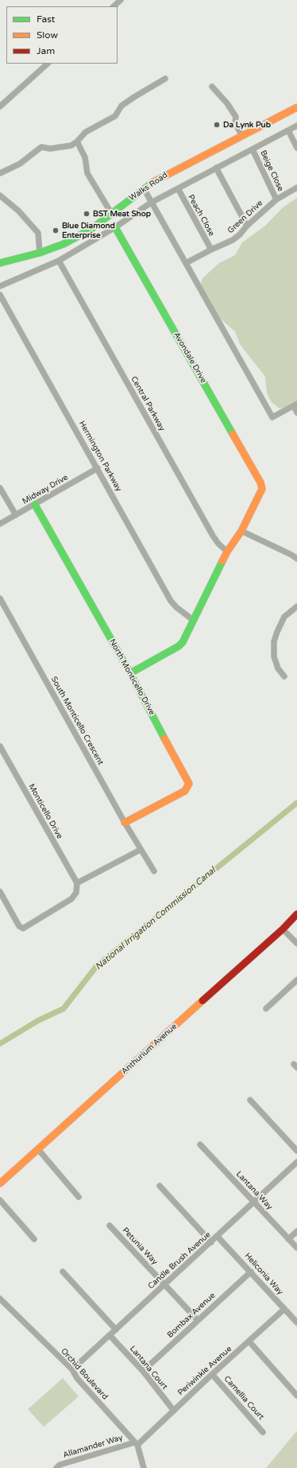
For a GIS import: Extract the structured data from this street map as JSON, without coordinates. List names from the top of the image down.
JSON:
{
  "streets": {
    "street": [
      "Beige Close",
      "Walks Road",
      "Peach Close",
      "Green Drive",
      "Avondale Drive",
      "Central Parkway",
      "Hermington Parkway",
      "Midway Drive",
      "North Monticello Drive",
      "South Monticello Crescent",
      "Monticello Drive",
      "Anthurium Avenue",
      "Lantana Way",
      "Petunia Way",
      "Candle Brush Avenue",
      "Heliconia Way",
      "Bombax Avenue",
      "Lantana Court",
      "Periwinkle Avenue",
      "Orchid Boulevard",
      "Camellia Court",
      "Allamander Way"
    ]
  },
  "crossings": [
    ["Beige Close", "Green Drive"],
    ["Peach Close", "Green Drive"],
    ["Hermington Parkway", "Midway Drive"],
    ["Midway Drive", "North Monticello Drive"],
    ["North Monticello Drive", "South Monticello Crescent"],
    ["Lantana Way", "Candle Brush Avenue"],
    ["Petunia Way", "Candle Brush Avenue"],
    ["Petunia Way", "Bombax Avenue"],
    ["Candle Brush Avenue", "Heliconia Way"],
    ["Candle Brush Avenue", "Lantana Court"],
    ["Candle Brush Avenue", "Orchid Boulevard"],
    ["Heliconia Way", "Bombax Avenue"],
    ["Heliconia Way", "Periwinkle Avenue"],
    ["Bombax Avenue", "Lantana Court"],
    ["Lantana Court", "Periwinkle Avenue"],
    ["Periwinkle Avenue", "Orchid Boulevard"],
    ["Periwinkle Avenue", "Camellia Court"],
    ["Periwinkle Avenue", "Allamander Way"],
    ["Orchid Boulevard", "Allamander Way"]
  ],
  "water": ["National Irrigation Commission Canal"],
  "places": ["Da Lynk Pub", "BST Meat Shop", "Blue Diamond Enterprise"],
  "legend": ["Fast", "Slow", "Jam"]
}
